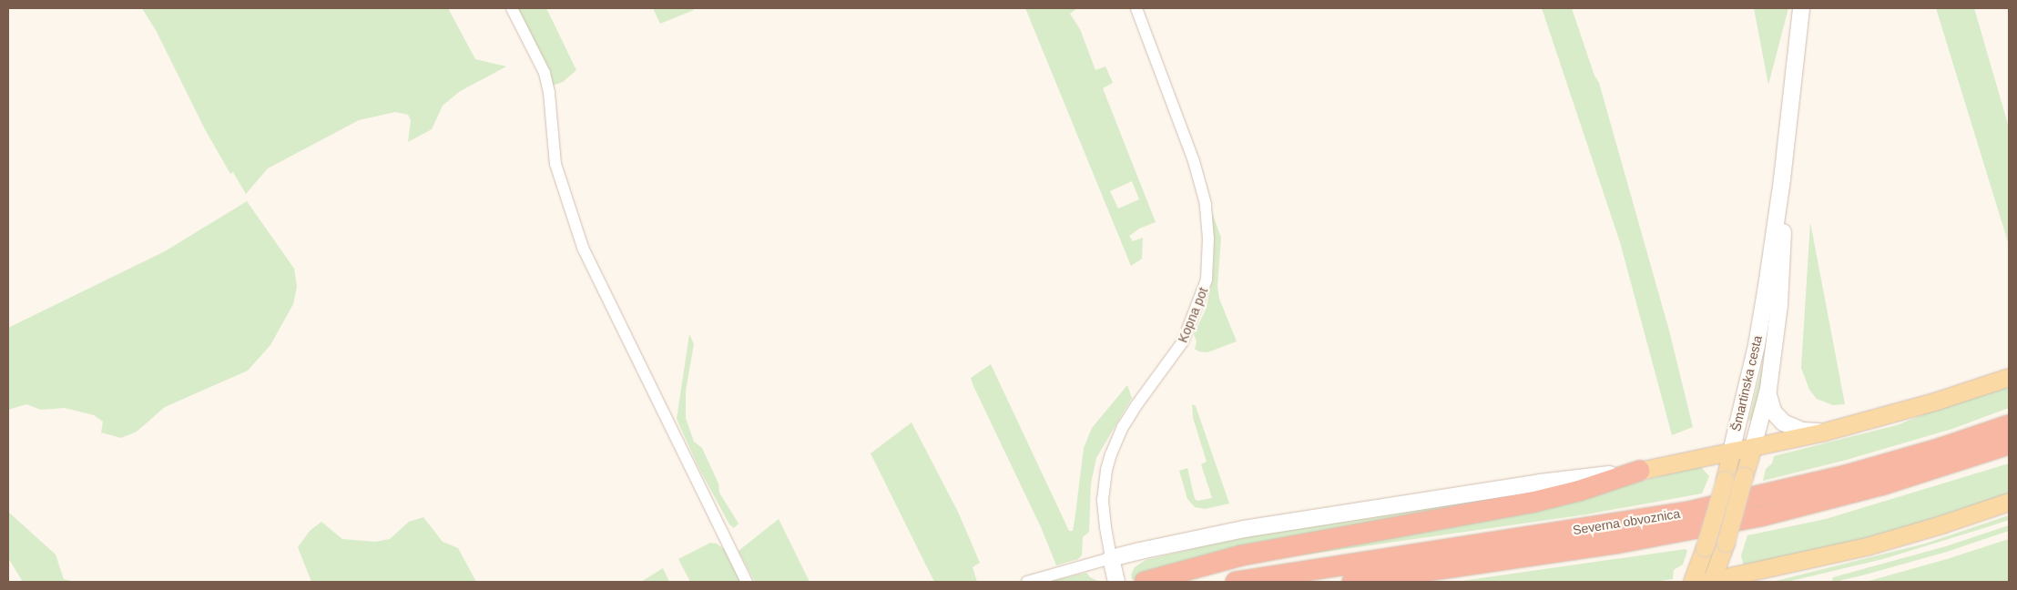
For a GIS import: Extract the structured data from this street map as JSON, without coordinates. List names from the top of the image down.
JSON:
{
  "streets": {
    "highway": ["Severna obvoznica"],
    "main road": ["Šmartinska cesta"],
    "street": ["Kopna pot"]
  }
}
